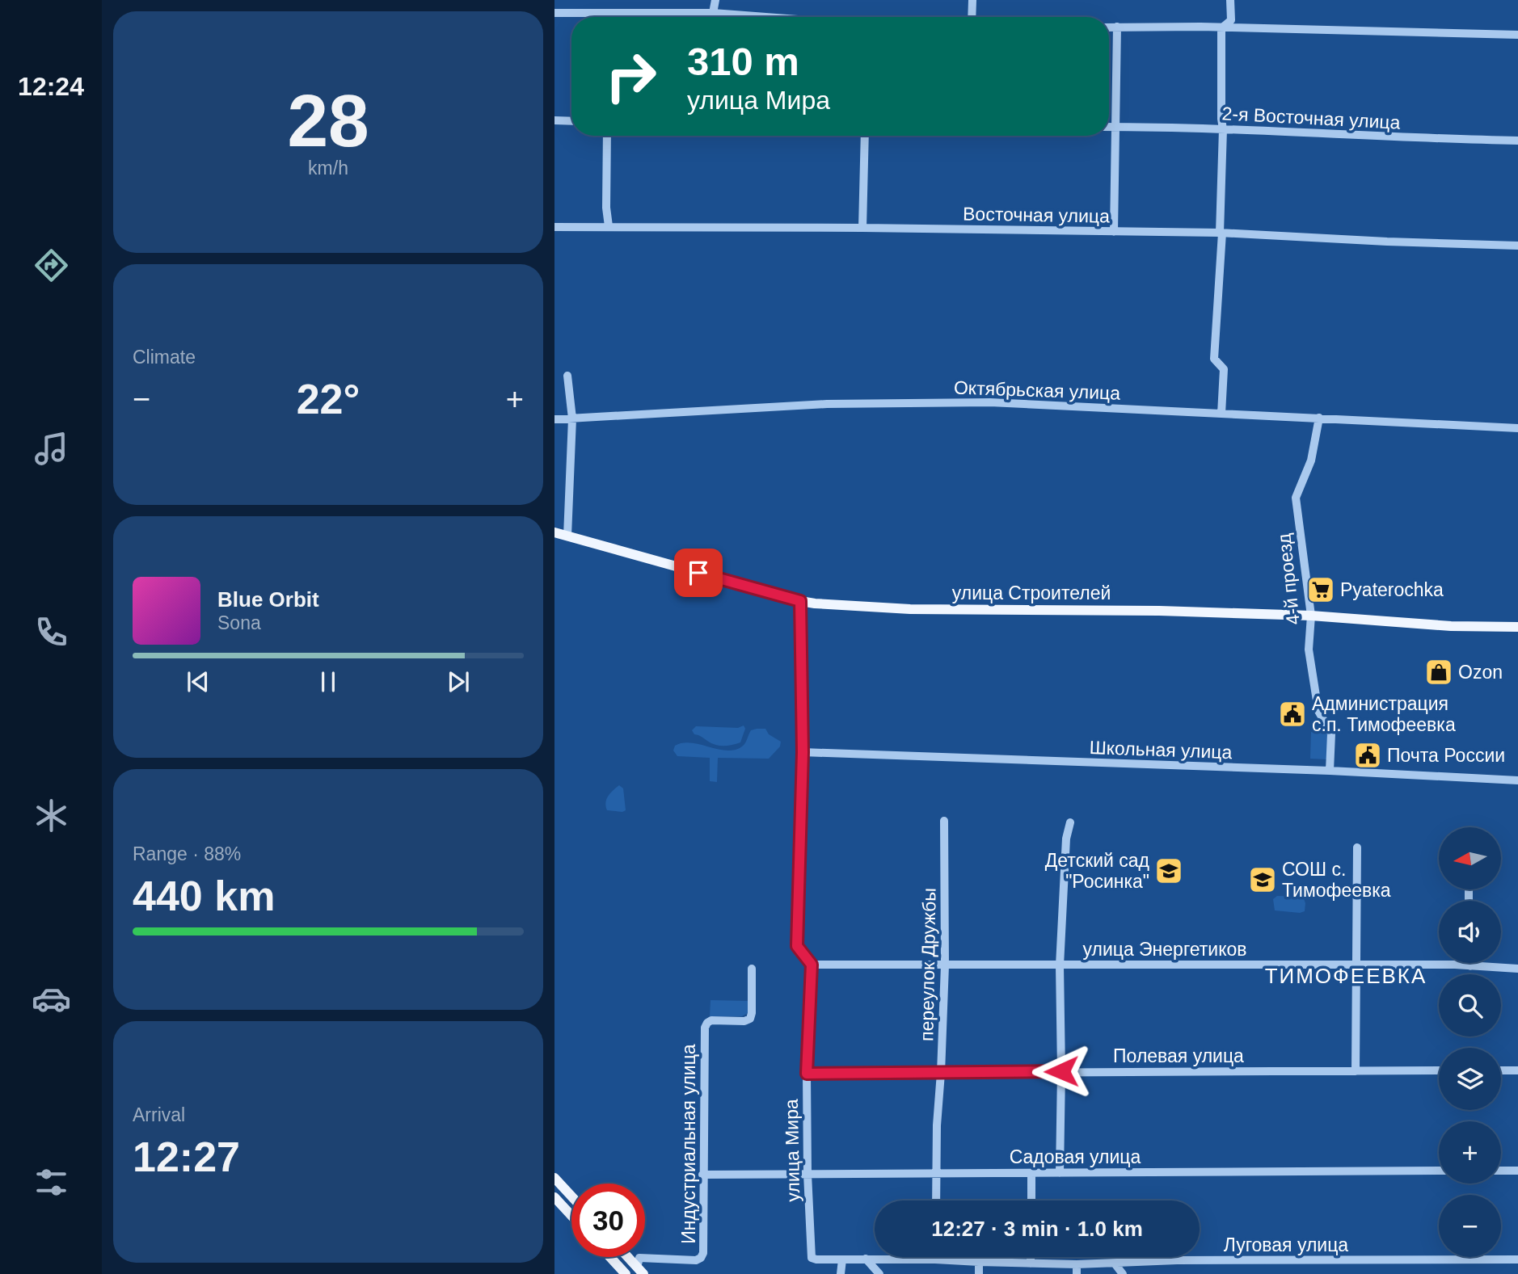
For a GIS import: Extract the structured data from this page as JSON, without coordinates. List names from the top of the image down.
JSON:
{
  "streets": {
    "main road": ["улица Строителей"],
    "street": [
      "2-я Восточная улица",
      "Восточная улица",
      "Октябрьская улица",
      "4-й проезд",
      "Школьная улица",
      "улица Энергетиков",
      "переулок Дружбы",
      "Полевая улица",
      "Индустриальная улица",
      "улица Мира",
      "Садовая улица",
      "Луговая улица"
    ]
  },
  "crossings": [
    ["Октябрьская улица", "4-й проезд"],
    ["4-й проезд", "улица Строителей"],
    ["4-й проезд", "Школьная улица"],
    ["улица Энергетиков", "переулок Дружбы"],
    ["улица Энергетиков", "улица Мира"],
    ["переулок Дружбы", "Полевая улица"],
    ["переулок Дружбы", "Садовая улица"],
    ["Полевая улица", "улица Мира"],
    ["Индустриальная улица", "Садовая улица"],
    ["улица Мира", "Садовая улица"],
    ["улица Мира", "Луговая улица"]
  ],
  "districts": ["ТИМОФЕЕВКА"],
  "places": {
    "supermarket": ["Pyaterochka"],
    "shop": ["Ozon"],
    "public building": ["Администрация с.п. Тимофеевка", "Почта России"],
    "school or university": ["Детский сад \"Росинка\"", "СОШ с. Тимофеевка"]
  },
  "north": "left",
  "page": {
    "tabs": "12:24",
    "tile": [
      ["28", "km/h"],
      "Climate",
      ["Range · 88%", "440 km"],
      ["Arrival", "12:27"]
    ],
    "turn": ["310 m", "улица Мира"],
    "heat": ["−", "22°", "+"],
    "song": ["Blue Orbit", "Sona"],
    "map_buttons": ["+", "−"],
    "limit": "30",
    "trip": "12:27 · 3 min · 1.0 km"
  }
}
